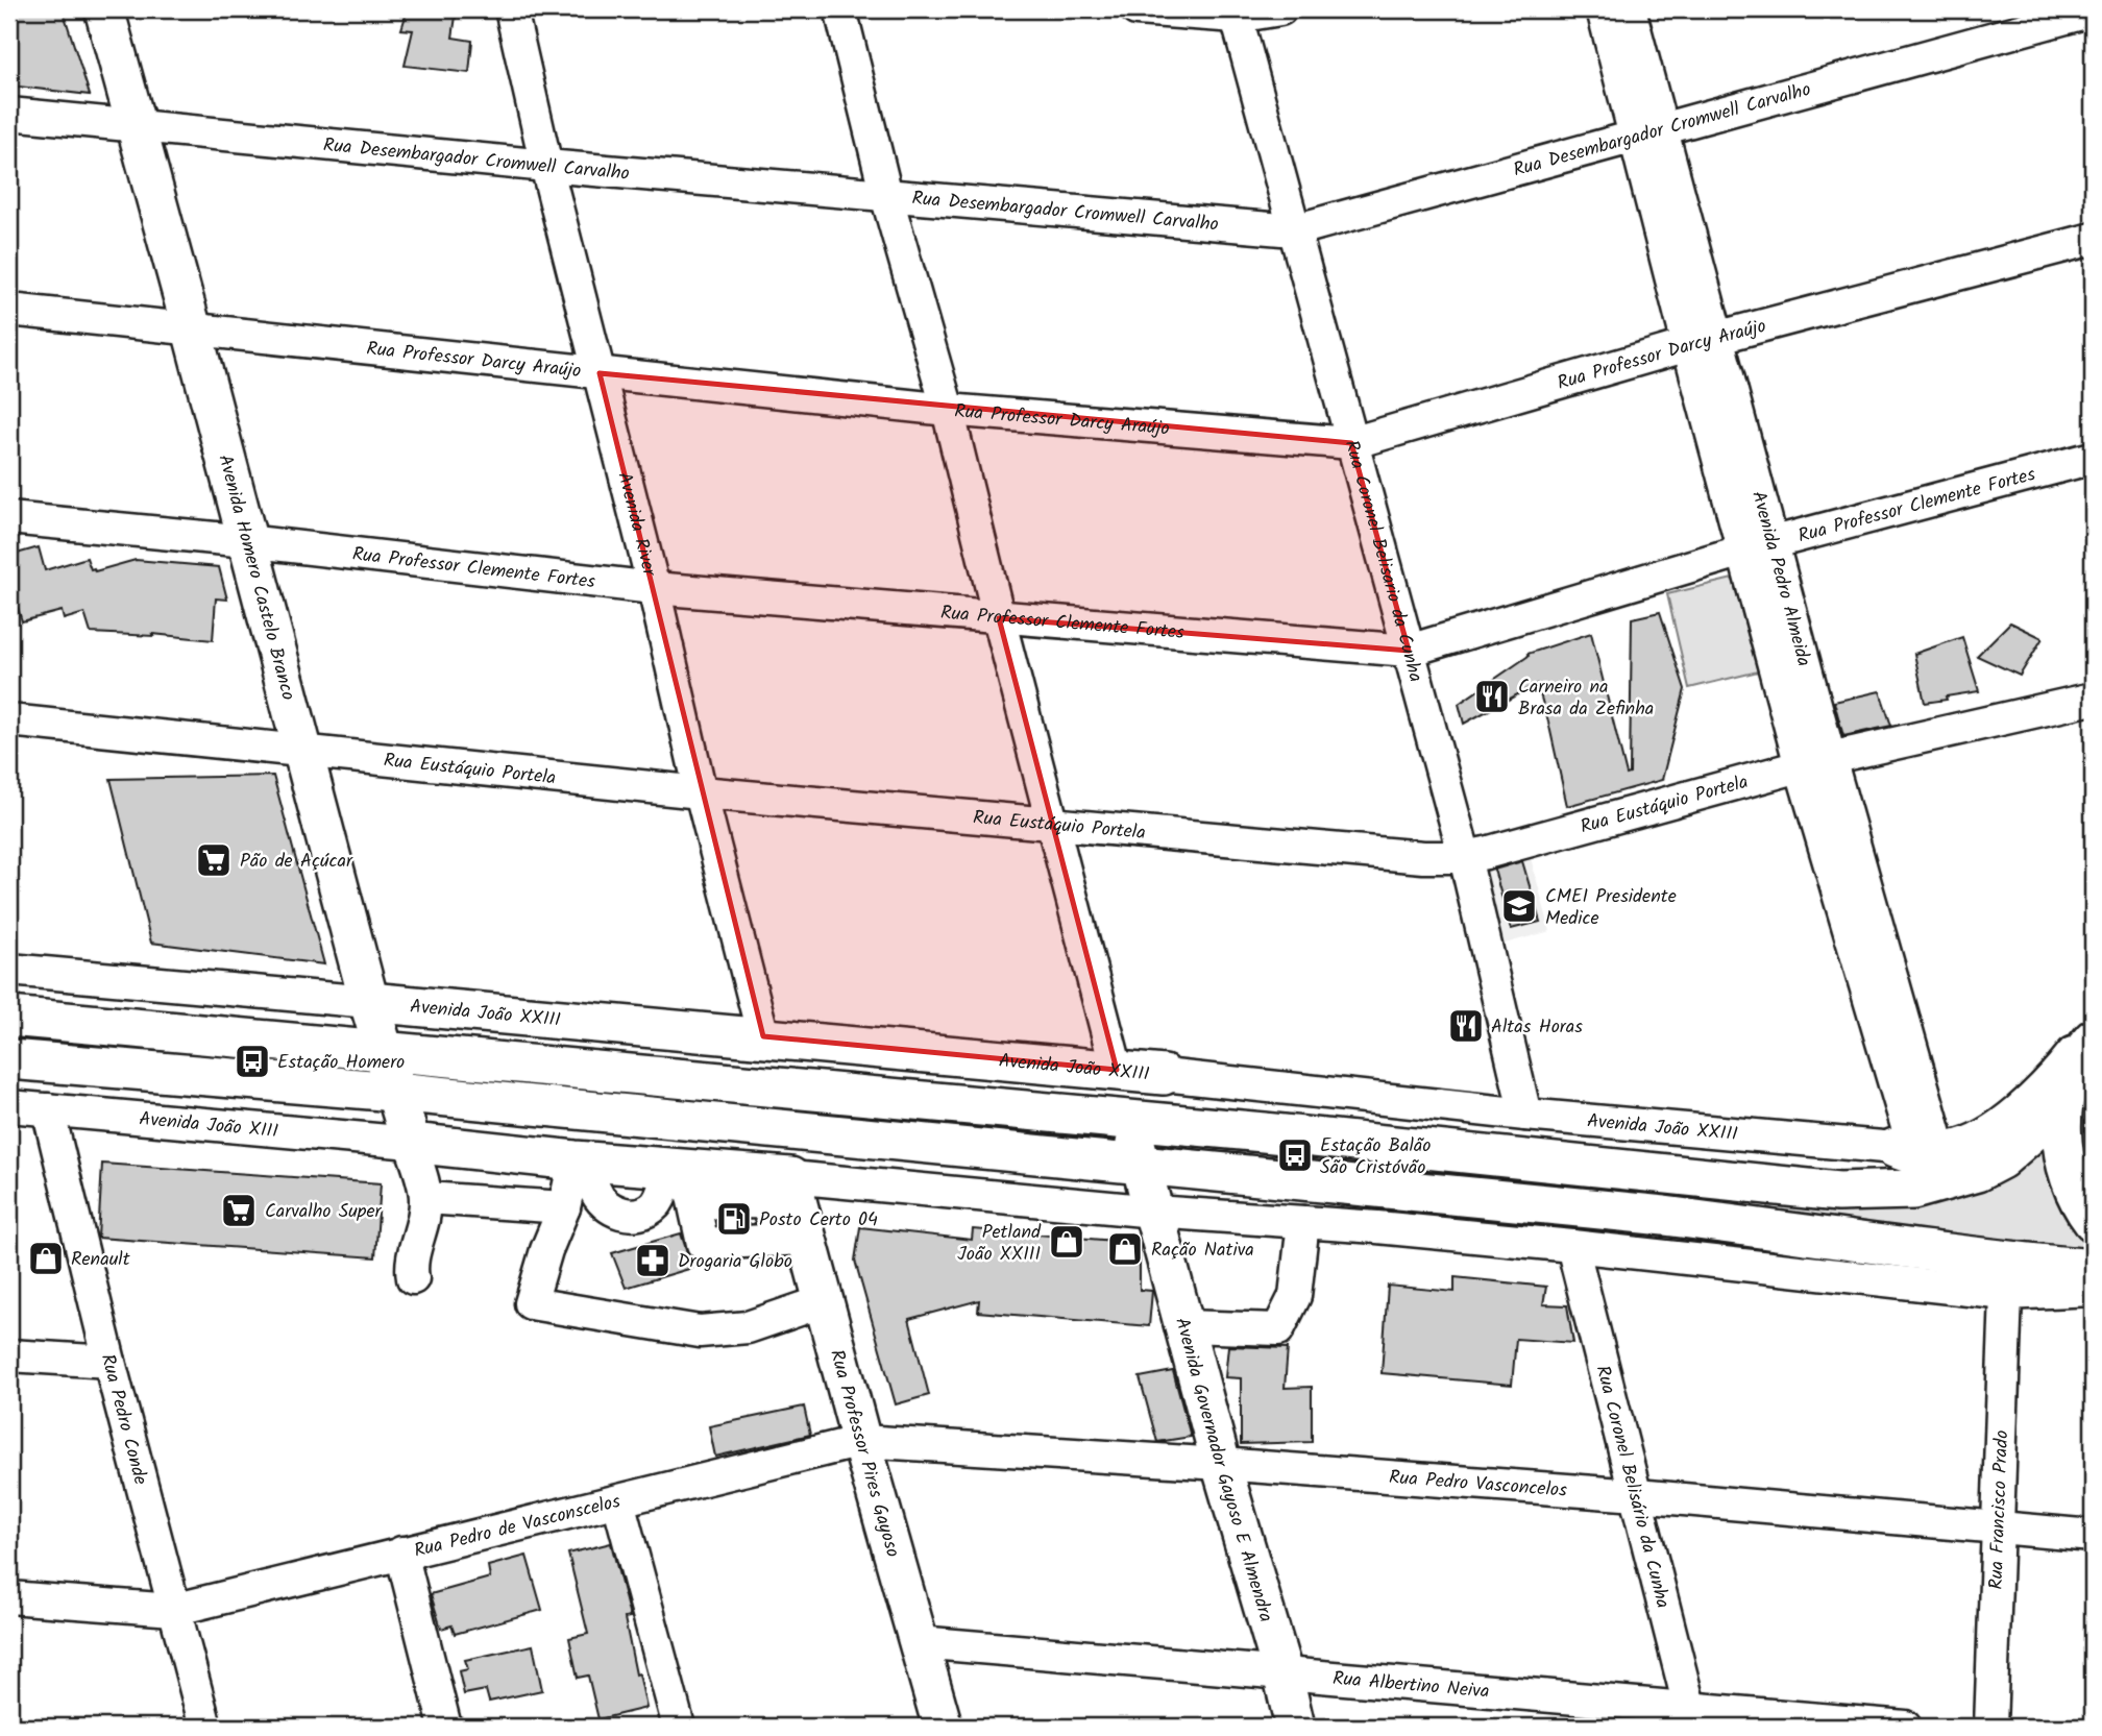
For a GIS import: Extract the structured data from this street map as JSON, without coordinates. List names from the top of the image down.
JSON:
{
  "streets": {
    "main road": [
      "Avenida Homero Castelo Branco",
      "Avenida João XXIII",
      "Rua Professor Pires Gayoso",
      "Avenida Governador Gayoso E Almendra"
    ],
    "street": [
      "Rua Desembargador Cromwell Carvalho",
      "Rua Professor Darcy Araújo",
      "Rua Professor Clemente Fortes",
      "Avenida River",
      "Rua Coronel Belisario da Cunha",
      "Avenida Pedro Almeida",
      "Rua Eustáquio Portela",
      "Avenida João XIII",
      "Rua Pedro Conde",
      "Rua Pedro Vasconcelos",
      "Rua Coronel Belisário da Cunha",
      "Rua Francisco Prado",
      "Rua Pedro de Vasconscelos",
      "Rua Albertino Neiva"
    ]
  },
  "crossings": [
    ["Rua Desembargador Cromwell Carvalho", "Avenida River"],
    ["Rua Desembargador Cromwell Carvalho", "Rua Coronel Belisario da Cunha"],
    ["Rua Desembargador Cromwell Carvalho", "Avenida Homero Castelo Branco"],
    ["Rua Desembargador Cromwell Carvalho", "Avenida Pedro Almeida"],
    ["Rua Professor Darcy Araújo", "Avenida River"],
    ["Rua Professor Darcy Araújo", "Rua Coronel Belisario da Cunha"],
    ["Rua Professor Darcy Araújo", "Avenida Homero Castelo Branco"],
    ["Rua Professor Darcy Araújo", "Avenida Pedro Almeida"],
    ["Rua Professor Clemente Fortes", "Avenida River"],
    ["Rua Professor Clemente Fortes", "Rua Coronel Belisario da Cunha"],
    ["Rua Professor Clemente Fortes", "Avenida Homero Castelo Branco"],
    ["Rua Professor Clemente Fortes", "Avenida Pedro Almeida"],
    ["Avenida River", "Rua Eustáquio Portela"],
    ["Avenida River", "Avenida João XXIII"],
    ["Rua Coronel Belisario da Cunha", "Rua Eustáquio Portela"],
    ["Rua Coronel Belisario da Cunha", "Avenida João XXIII"],
    ["Avenida Homero Castelo Branco", "Rua Eustáquio Portela"],
    ["Avenida Homero Castelo Branco", "Avenida João XXIII"],
    ["Avenida Homero Castelo Branco", "Avenida João XIII"],
    ["Avenida Pedro Almeida", "Rua Eustáquio Portela"],
    ["Avenida Pedro Almeida", "Avenida João XXIII"],
    ["Avenida João XXIII", "Avenida Governador Gayoso E Almendra"],
    ["Avenida João XIII", "Rua Pedro Conde"],
    ["Rua Pedro Conde", "Rua Pedro de Vasconscelos"],
    ["Rua Professor Pires Gayoso", "Rua Pedro Vasconcelos"],
    ["Rua Professor Pires Gayoso", "Rua Pedro de Vasconscelos"],
    ["Rua Professor Pires Gayoso", "Rua Albertino Neiva"],
    ["Avenida Governador Gayoso E Almendra", "Rua Pedro Vasconcelos"],
    ["Avenida Governador Gayoso E Almendra", "Rua Albertino Neiva"],
    ["Rua Pedro Vasconcelos", "Rua Coronel Belisário da Cunha"],
    ["Rua Pedro Vasconcelos", "Rua Francisco Prado"],
    ["Rua Pedro Vasconcelos", "Rua Pedro de Vasconscelos"],
    ["Rua Coronel Belisário da Cunha", "Rua Albertino Neiva"]
  ],
  "places": {
    "restaurant": ["Carneiro na Brasa da Zefinha", "Altas Horas"],
    "supermarket": ["Pão de Açúcar", "Carvalho Super"],
    "school or university": ["CMEI Presidente Medice"],
    "bus stop": ["Estação Homero", "Estação Balão São Cristóvão"],
    "fuel station": ["Posto Certo 04"],
    "shop": ["Petland João XXIII", "Ração Nativa", "Renault"],
    "pharmacy": ["Drogaria Globo"]
  }
}
